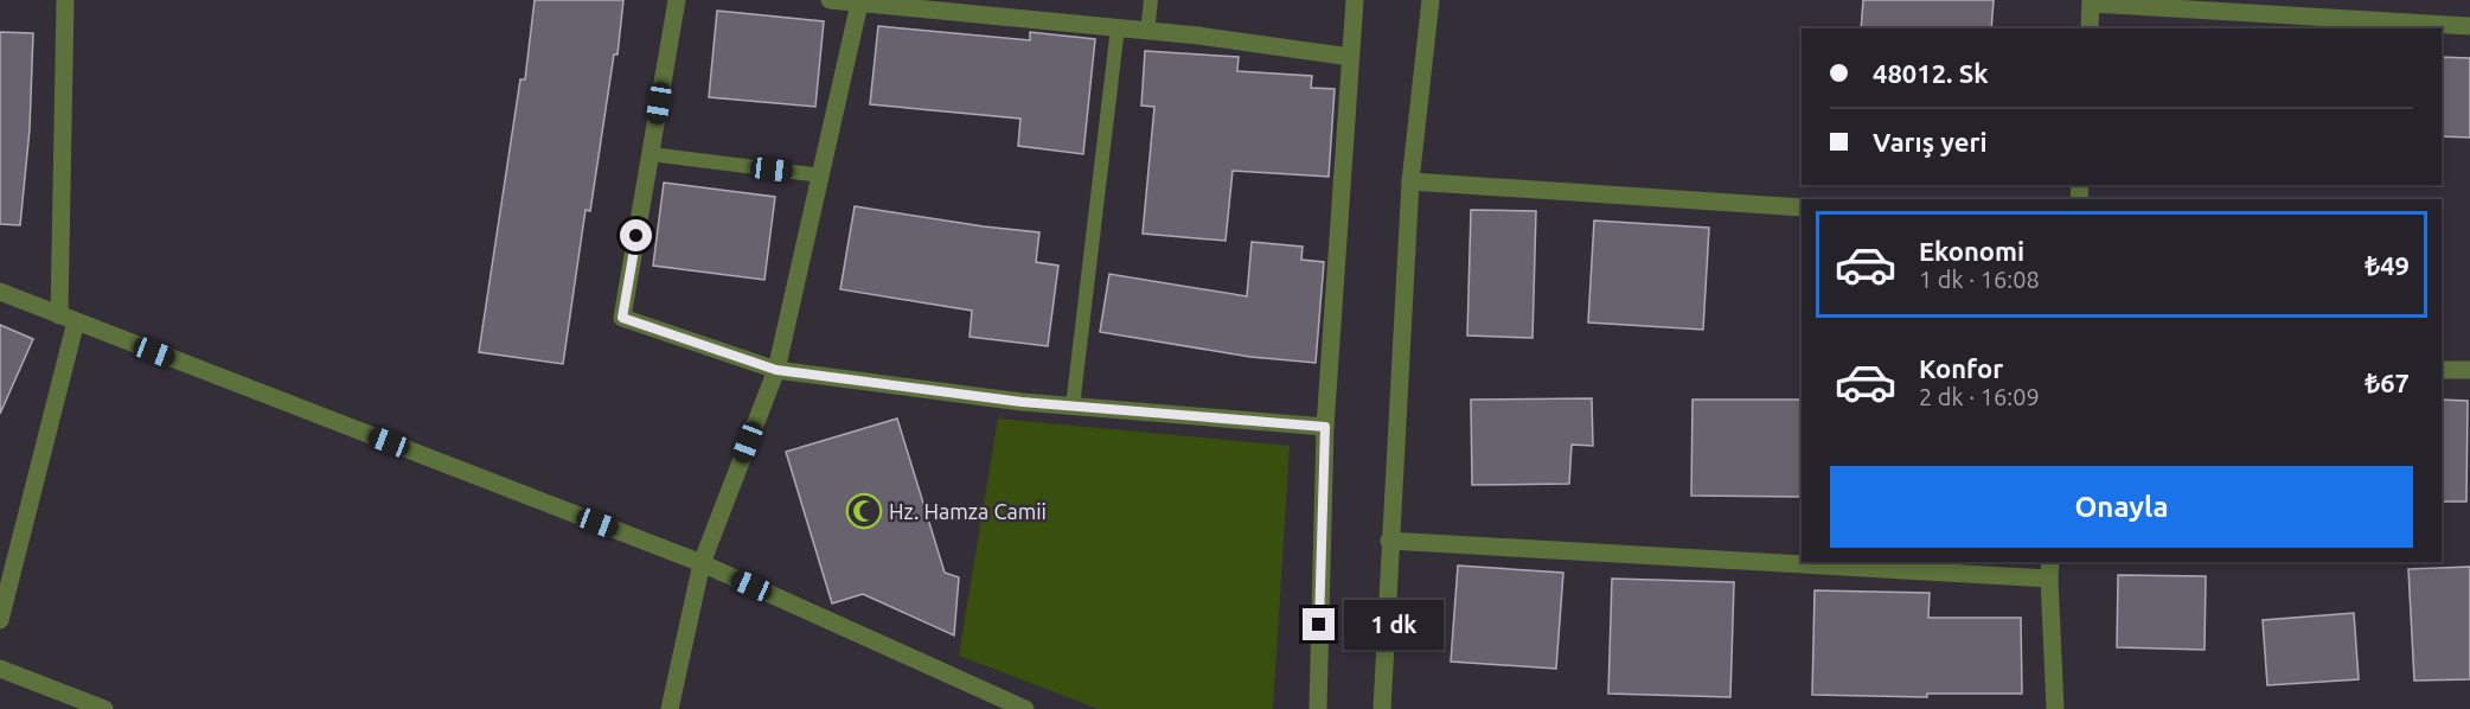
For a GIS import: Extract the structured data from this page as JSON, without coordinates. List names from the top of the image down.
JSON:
{
  "places": {
    "mosque": ["Hz. Hamza Camii"]
  },
  "page": {
    "banner": ["48012. Sk", "Varış yeri"],
    "list": [
      {
        "name": "Ekonomi",
        "note": "1 dk · 16:08",
        "value": "₺49"
      },
      {
        "name": "Konfor",
        "note": "2 dk · 16:09",
        "value": "₺67"
      }
    ],
    "buttons": "Onayla",
    "bubble": "1 dk"
  }
}
